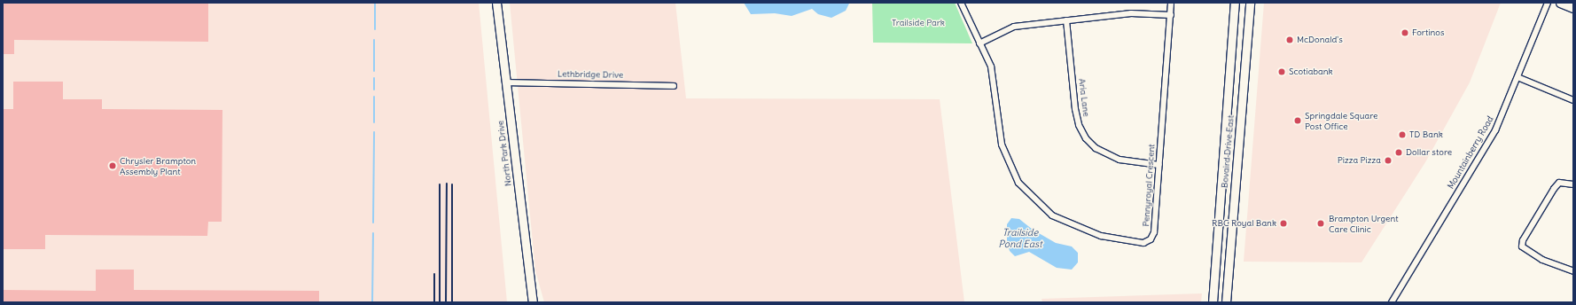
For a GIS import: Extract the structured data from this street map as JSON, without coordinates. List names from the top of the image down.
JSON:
{
  "streets": {
    "main road": ["Bovaird Drive East", "North Park Drive"],
    "street": [
      "Lethbridge Drive",
      "Aria Lane",
      "Mountainberry Road",
      "Pennyroyal Crescent"
    ]
  },
  "crossings": [
    ["Lethbridge Drive", "North Park Drive"],
    ["Aria Lane", "Pennyroyal Crescent"]
  ],
  "water": ["Trailside Pond East"],
  "parks": ["Trailside Park"],
  "places": [
    "Fortinos",
    "McDonald's",
    "Scotiabank",
    "Springdale Square Post Office",
    "TD Bank",
    "Dollar store",
    "Pizza Pizza",
    "Chrysler Brampton Assembly Plant",
    "RBC Royal Bank",
    "Brampton Urgent Care Clinic"
  ]
}
